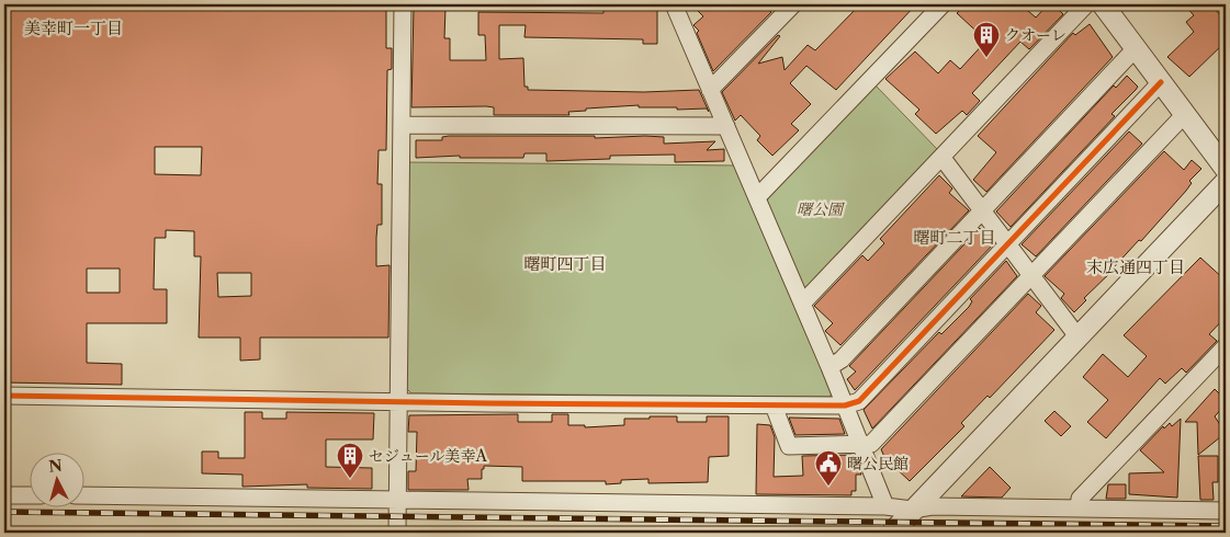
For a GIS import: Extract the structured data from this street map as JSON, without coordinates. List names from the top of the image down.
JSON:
{
  "districts": [
    "美幸町一丁目",
    "曙町二丁目",
    "曙町四丁目",
    "末広通四丁目"
  ],
  "parks": ["曙公園"],
  "places": {
    "building": ["クオーレ", "セジュール美幸A"],
    "public building": ["曙公民館"]
  },
  "north": "top"
}
